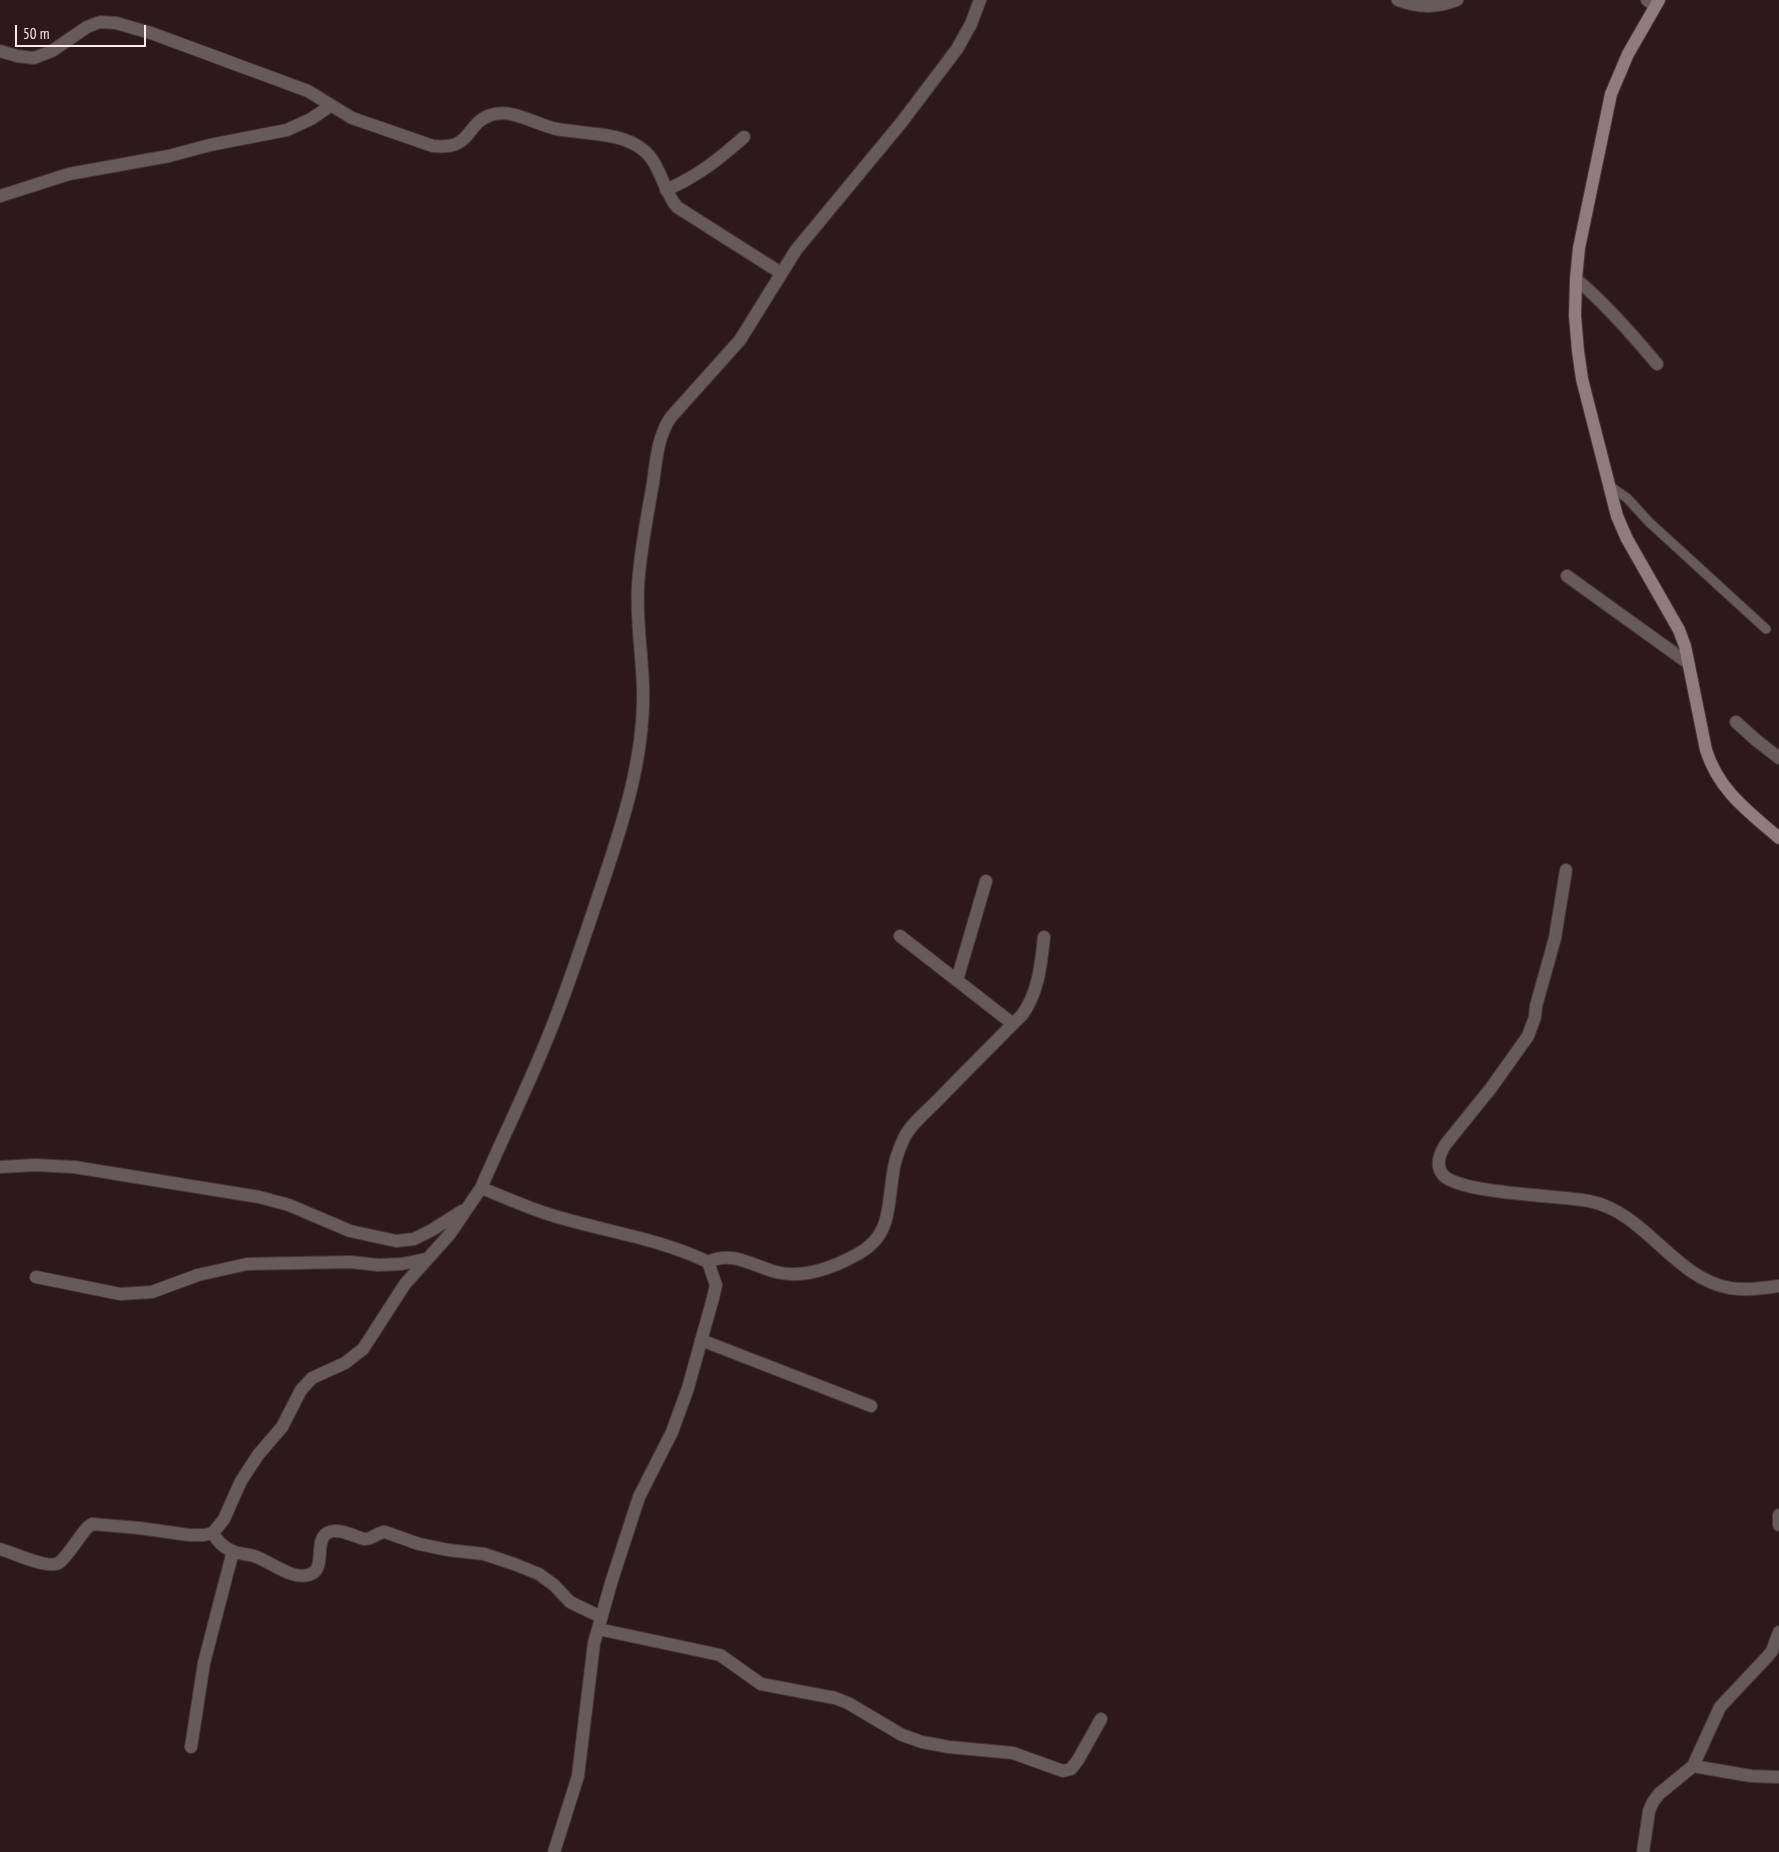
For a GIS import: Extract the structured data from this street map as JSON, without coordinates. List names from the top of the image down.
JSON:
{
  "scale_bar": "50 m"
}
